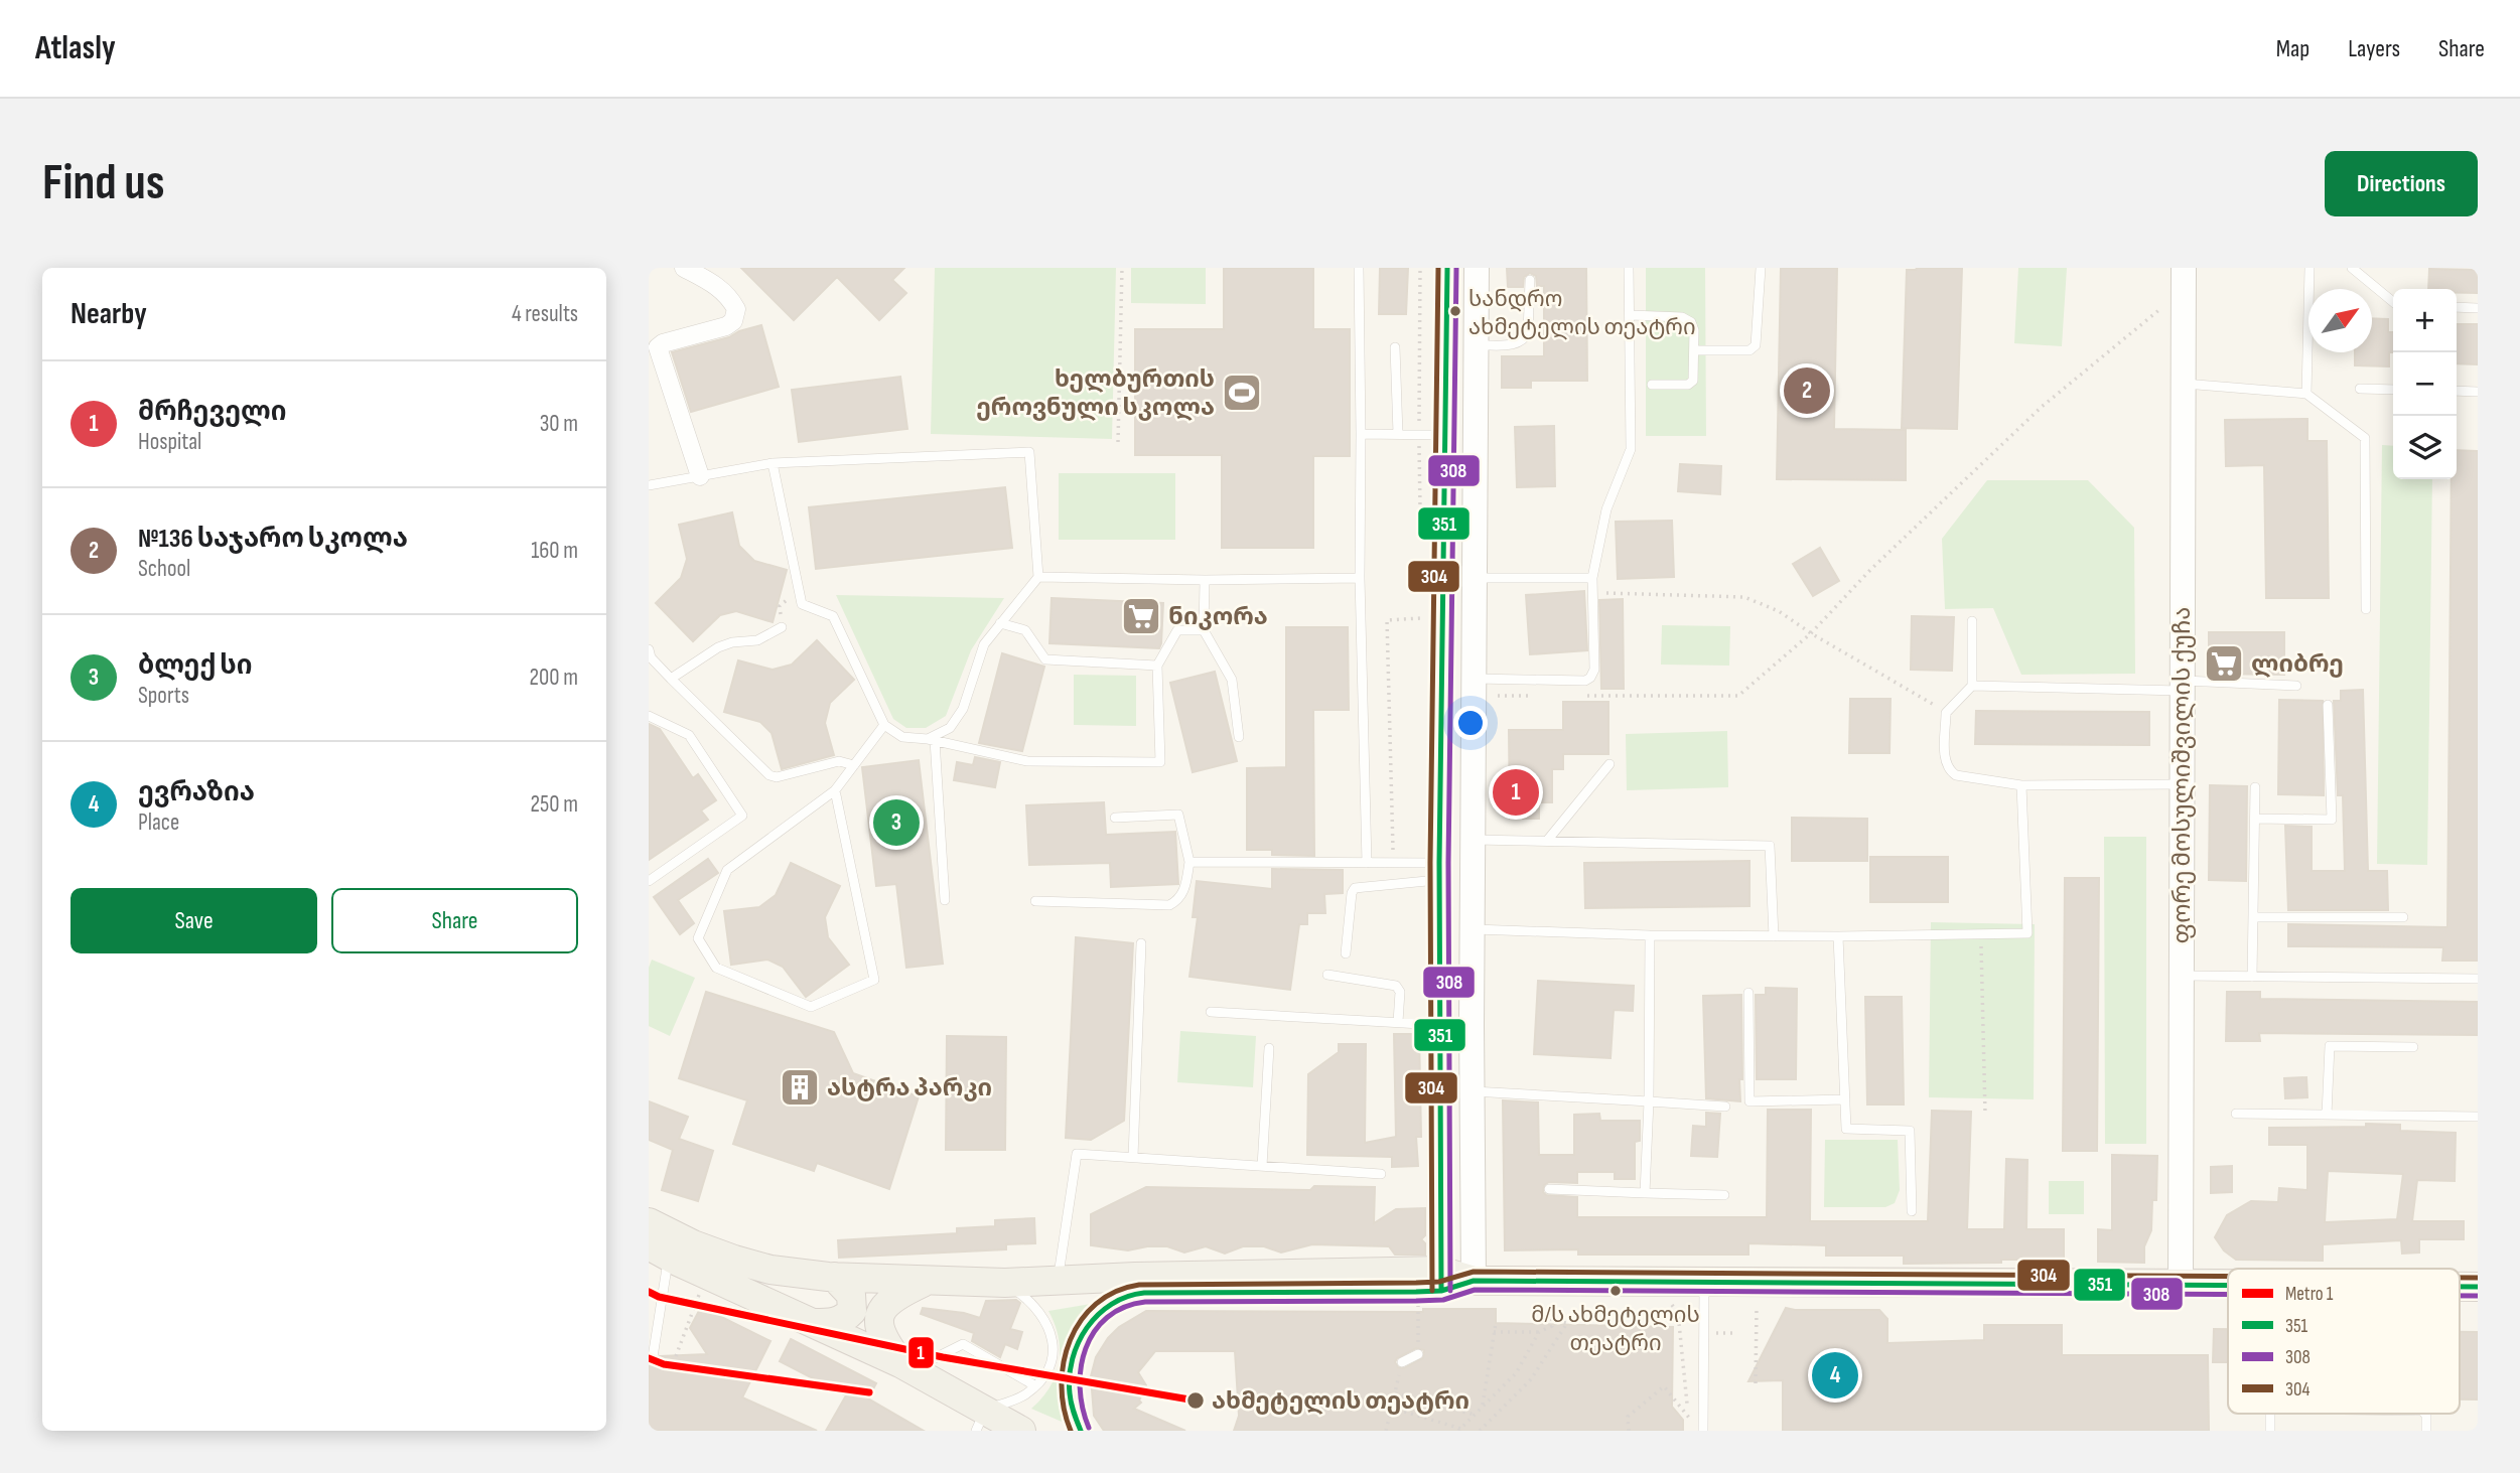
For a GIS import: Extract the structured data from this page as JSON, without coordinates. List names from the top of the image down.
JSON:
{
  "streets": {
    "main road": ["ფორე მოსულიშვილის ქუჩა"]
  },
  "places": {
    "other": ["სანდრო ახმეტელის თეატრი", "მ/ს ახმეტელის თეატრი", "ახმეტელის თეატრი"],
    "sports": ["ხელბურთის ეროვნული სკოლა"],
    "supermarket": ["ნიკორა", "ლიბრე"],
    "building": ["ასტრა პარკი"]
  },
  "lines": [
    "transit line 351",
    "transit line 308",
    "transit line 304",
    "metro line 1"
  ],
  "legend": [
    "Metro 1",
    "351",
    "308",
    "304"
  ],
  "north": "top right",
  "page": {
    "header": "Atlasly",
    "nav": ["Map", "Layers", "Share"],
    "buttons": [
      "Directions",
      ["Save", "Share"]
    ],
    "title": "Find us",
    "heading": ["Nearby", "4 results"],
    "map_buttons": ["+", "−"],
    "list": [
      {
        "mark": "1",
        "name": "მრჩეველი",
        "note": "Hospital",
        "value": "30 m"
      },
      {
        "mark": "2",
        "name": "№136 საჯარო სკოლა",
        "note": "School",
        "value": "160 m"
      },
      {
        "mark": "3",
        "name": "ბლექ სი",
        "note": "Sports",
        "value": "200 m"
      },
      {
        "mark": "4",
        "name": "ევრაზია",
        "note": "Place",
        "value": "250 m"
      }
    ],
    "pins": [
      "2",
      "1",
      "3",
      "4"
    ]
  }
}
